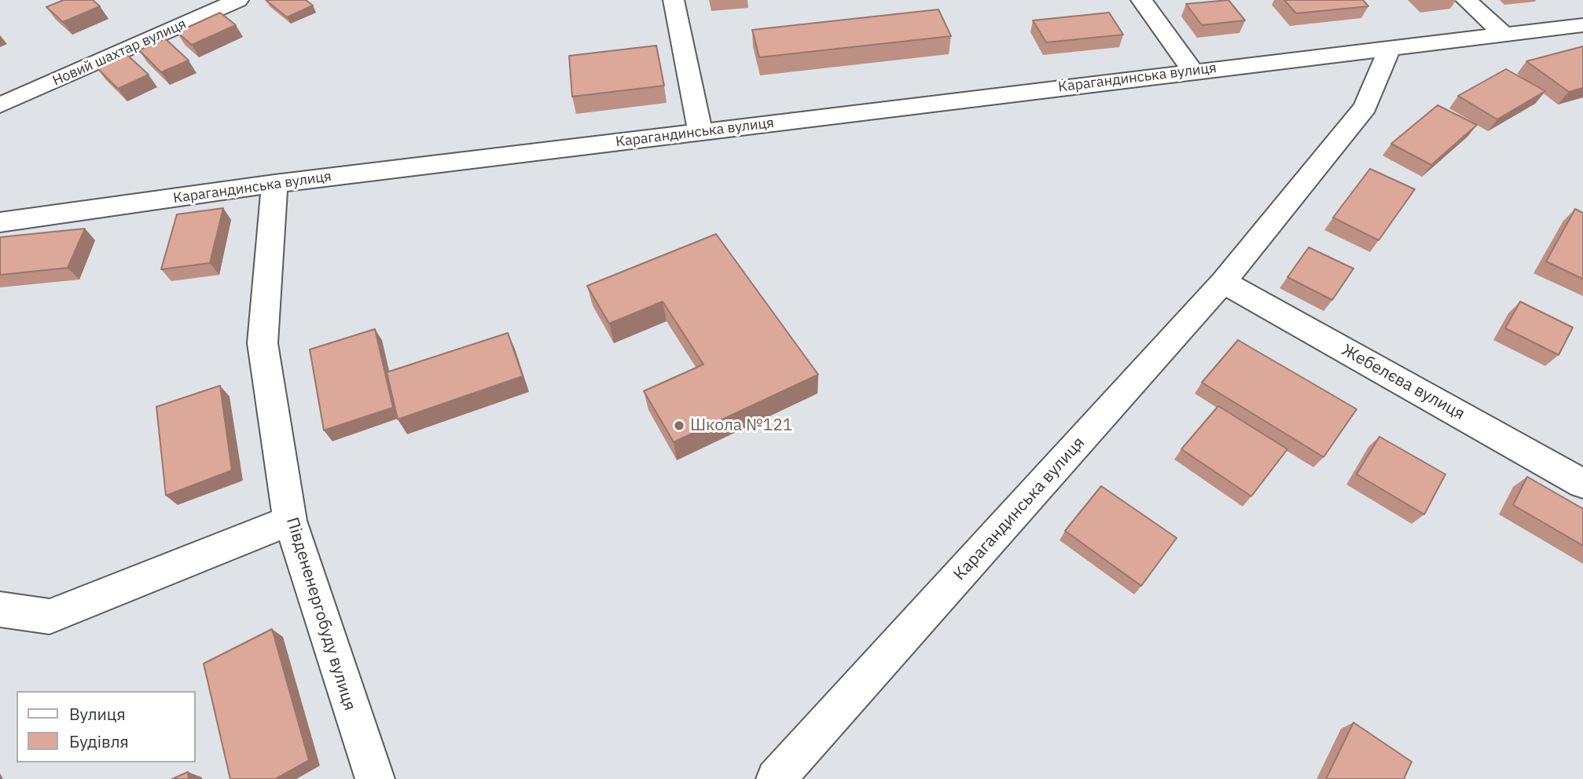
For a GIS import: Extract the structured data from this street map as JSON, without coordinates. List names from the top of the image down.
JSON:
{
  "streets": {
    "street": [
      "Новий шахтар вулиця",
      "Карагандинська вулиця",
      "Жебелєва вулиця",
      "Південенергобуду вулиця"
    ]
  },
  "crossings": [
    ["Карагандинська вулиця", "Жебелєва вулиця"],
    ["Карагандинська вулиця", "Південенергобуду вулиця"]
  ],
  "places": ["Школа №121"],
  "legend": ["Вулиця", "Будівля"]
}
